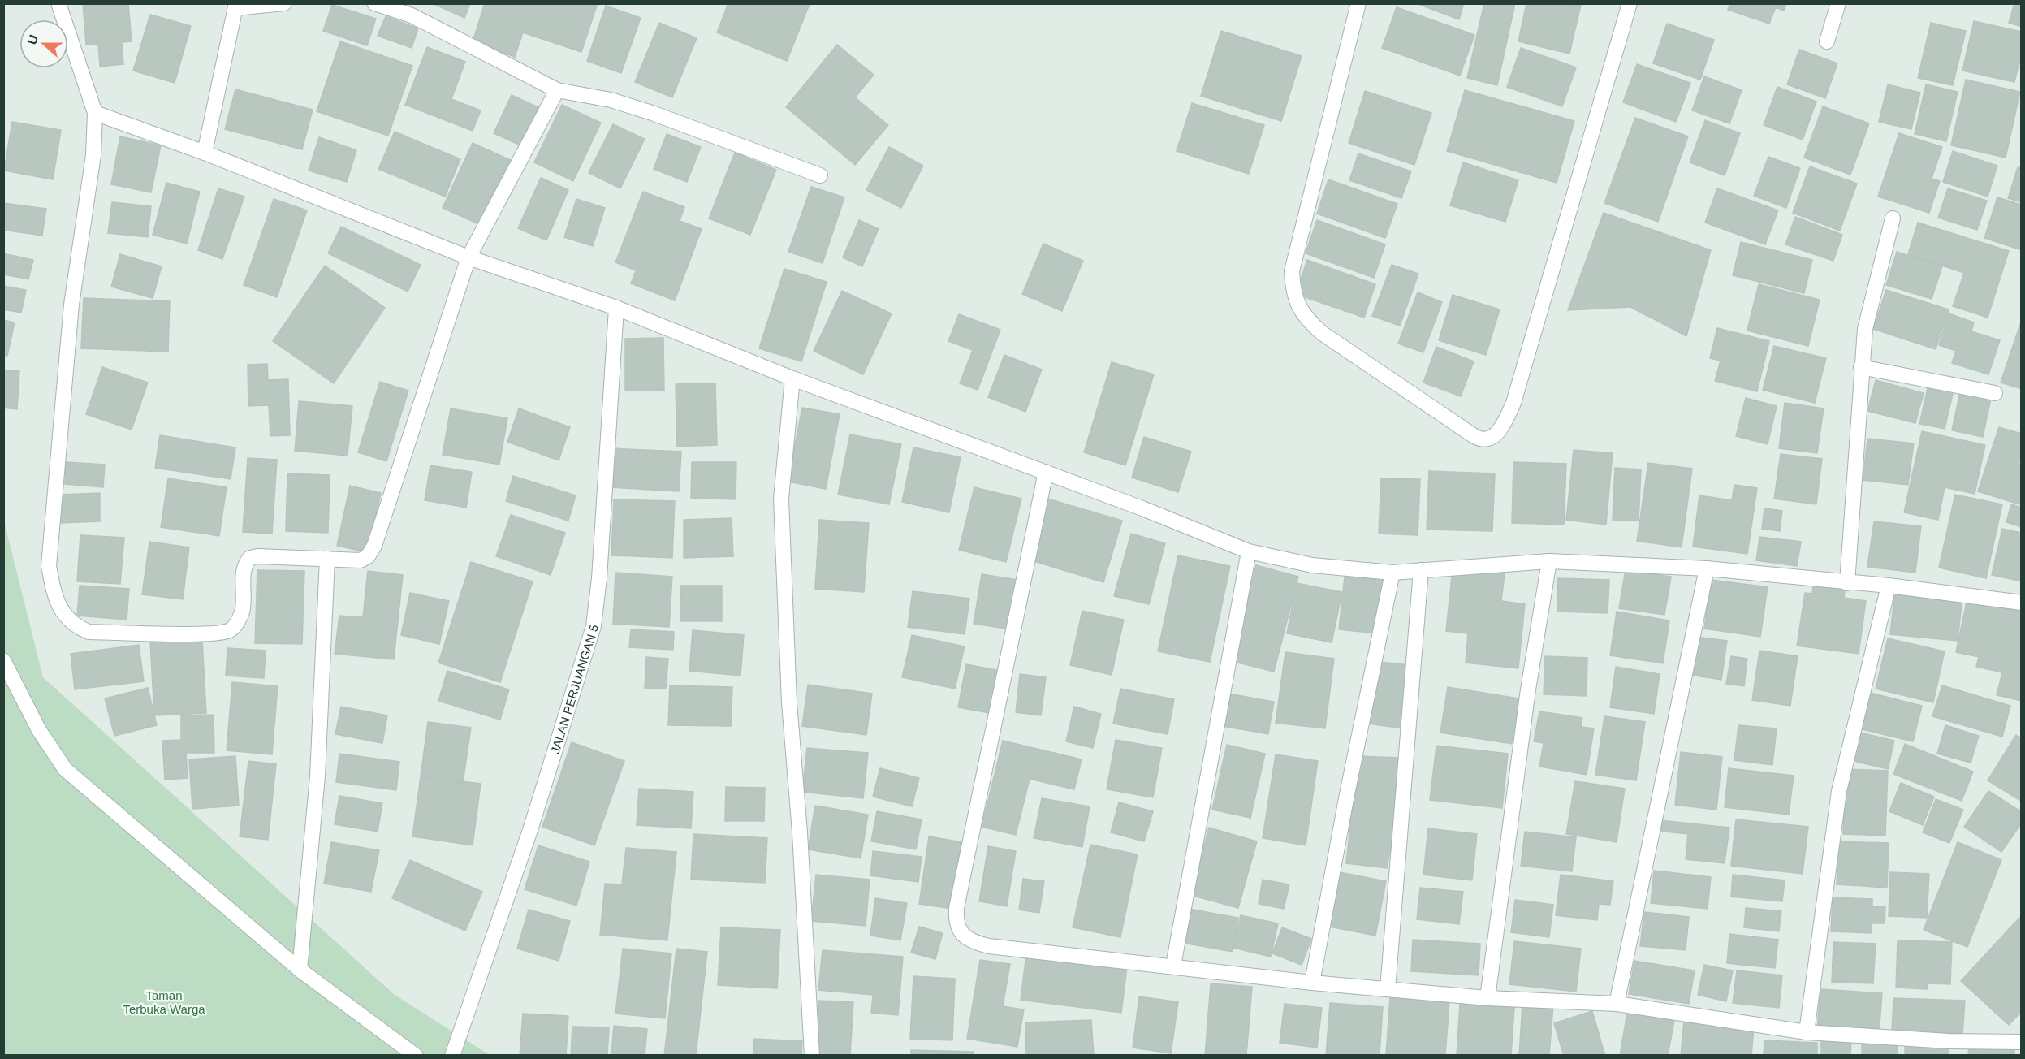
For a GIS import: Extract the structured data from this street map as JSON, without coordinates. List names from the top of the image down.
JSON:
{
  "streets": {
    "street": ["JALAN PERJUANGAN 5"]
  },
  "parks": ["Taman Terbuka Warga"],
  "north": "left"
}
